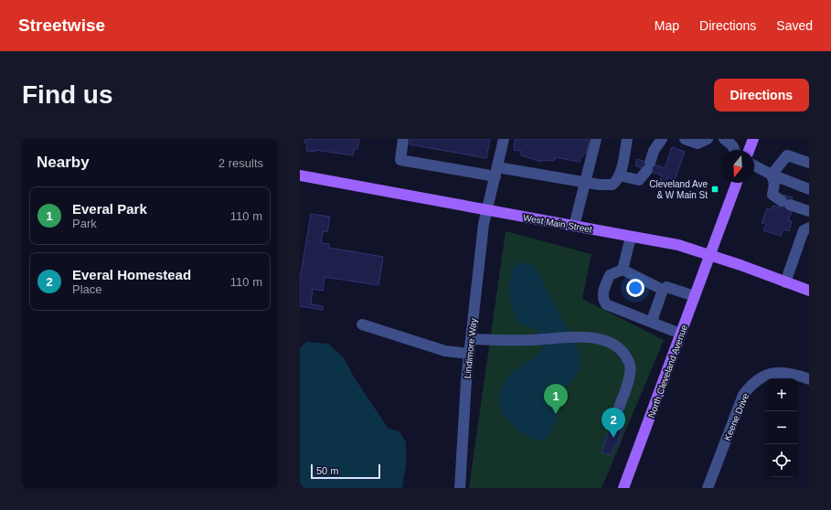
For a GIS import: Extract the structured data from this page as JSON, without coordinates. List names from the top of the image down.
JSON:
{
  "streets": {
    "main road": ["West Main Street", "North Cleveland Avenue"],
    "street": ["Lindimore Way", "Keene Drive"]
  },
  "crossings": [
    ["West Main Street", "Lindimore Way"],
    ["West Main Street", "North Cleveland Avenue"]
  ],
  "places": {
    "transit": ["Cleveland Ave & W Main St"]
  },
  "scale_bar": "50 m",
  "north": "bottom",
  "page": {
    "header": "Streetwise",
    "nav": ["Map", "Directions", "Saved"],
    "buttons": "Directions",
    "title": "Find us",
    "heading": ["Nearby", "2 results"],
    "list": [
      {
        "mark": "1",
        "name": "Everal Park",
        "note": "Park",
        "value": "110 m"
      },
      {
        "mark": "2",
        "name": "Everal Homestead",
        "note": "Place",
        "value": "110 m"
      }
    ],
    "map_buttons": ["+", "−"],
    "pins": ["1", "2"],
    "scale": "50 m"
  }
}
